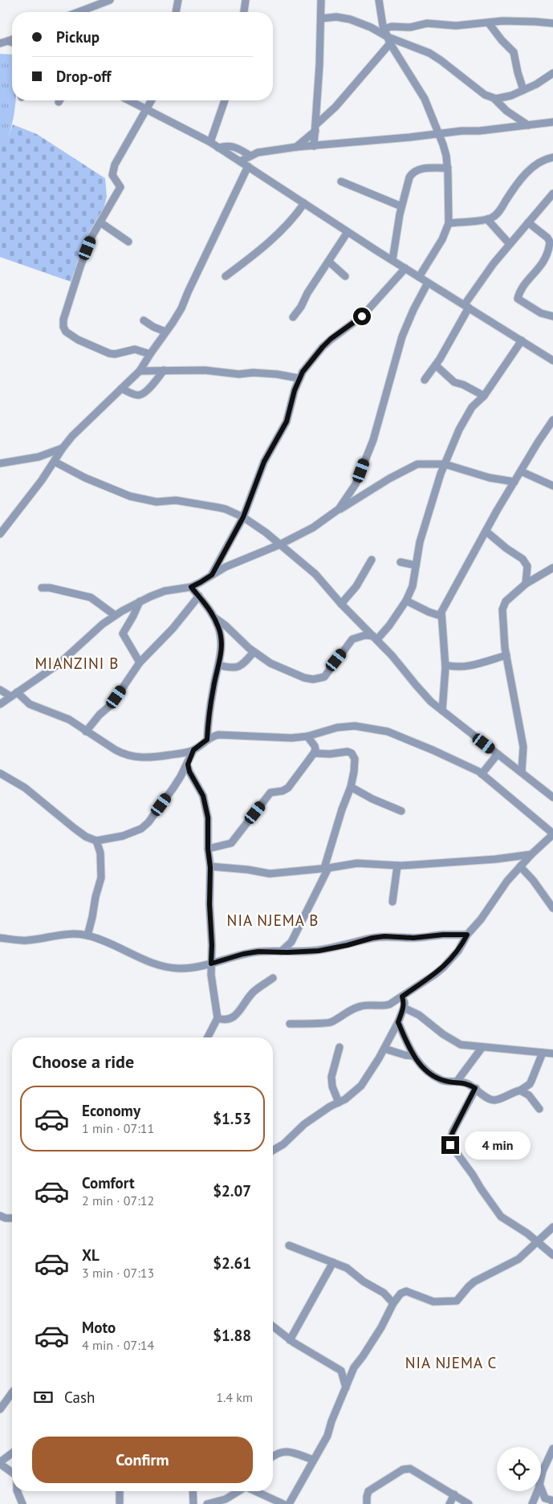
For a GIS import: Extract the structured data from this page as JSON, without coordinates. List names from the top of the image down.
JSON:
{
  "districts": ["MIANZINI B", "NIA NJEMA B", "NIA NJEMA C"],
  "page": {
    "banner": ["Pickup", "Drop-off"],
    "heading": "Choose a ride",
    "list": [
      {
        "name": "Economy",
        "note": "1 min · 07:11",
        "value": "$1.53"
      },
      {
        "name": "Comfort",
        "note": "2 min · 07:12",
        "value": "$2.07"
      },
      {
        "name": "XL",
        "note": "3 min · 07:13",
        "value": "$2.61"
      },
      {
        "name": "Moto",
        "note": "4 min · 07:14",
        "value": "$1.88"
      }
    ],
    "bubble": "4 min",
    "pay": ["Cash", "1.4 km"],
    "buttons": "Confirm"
  }
}
